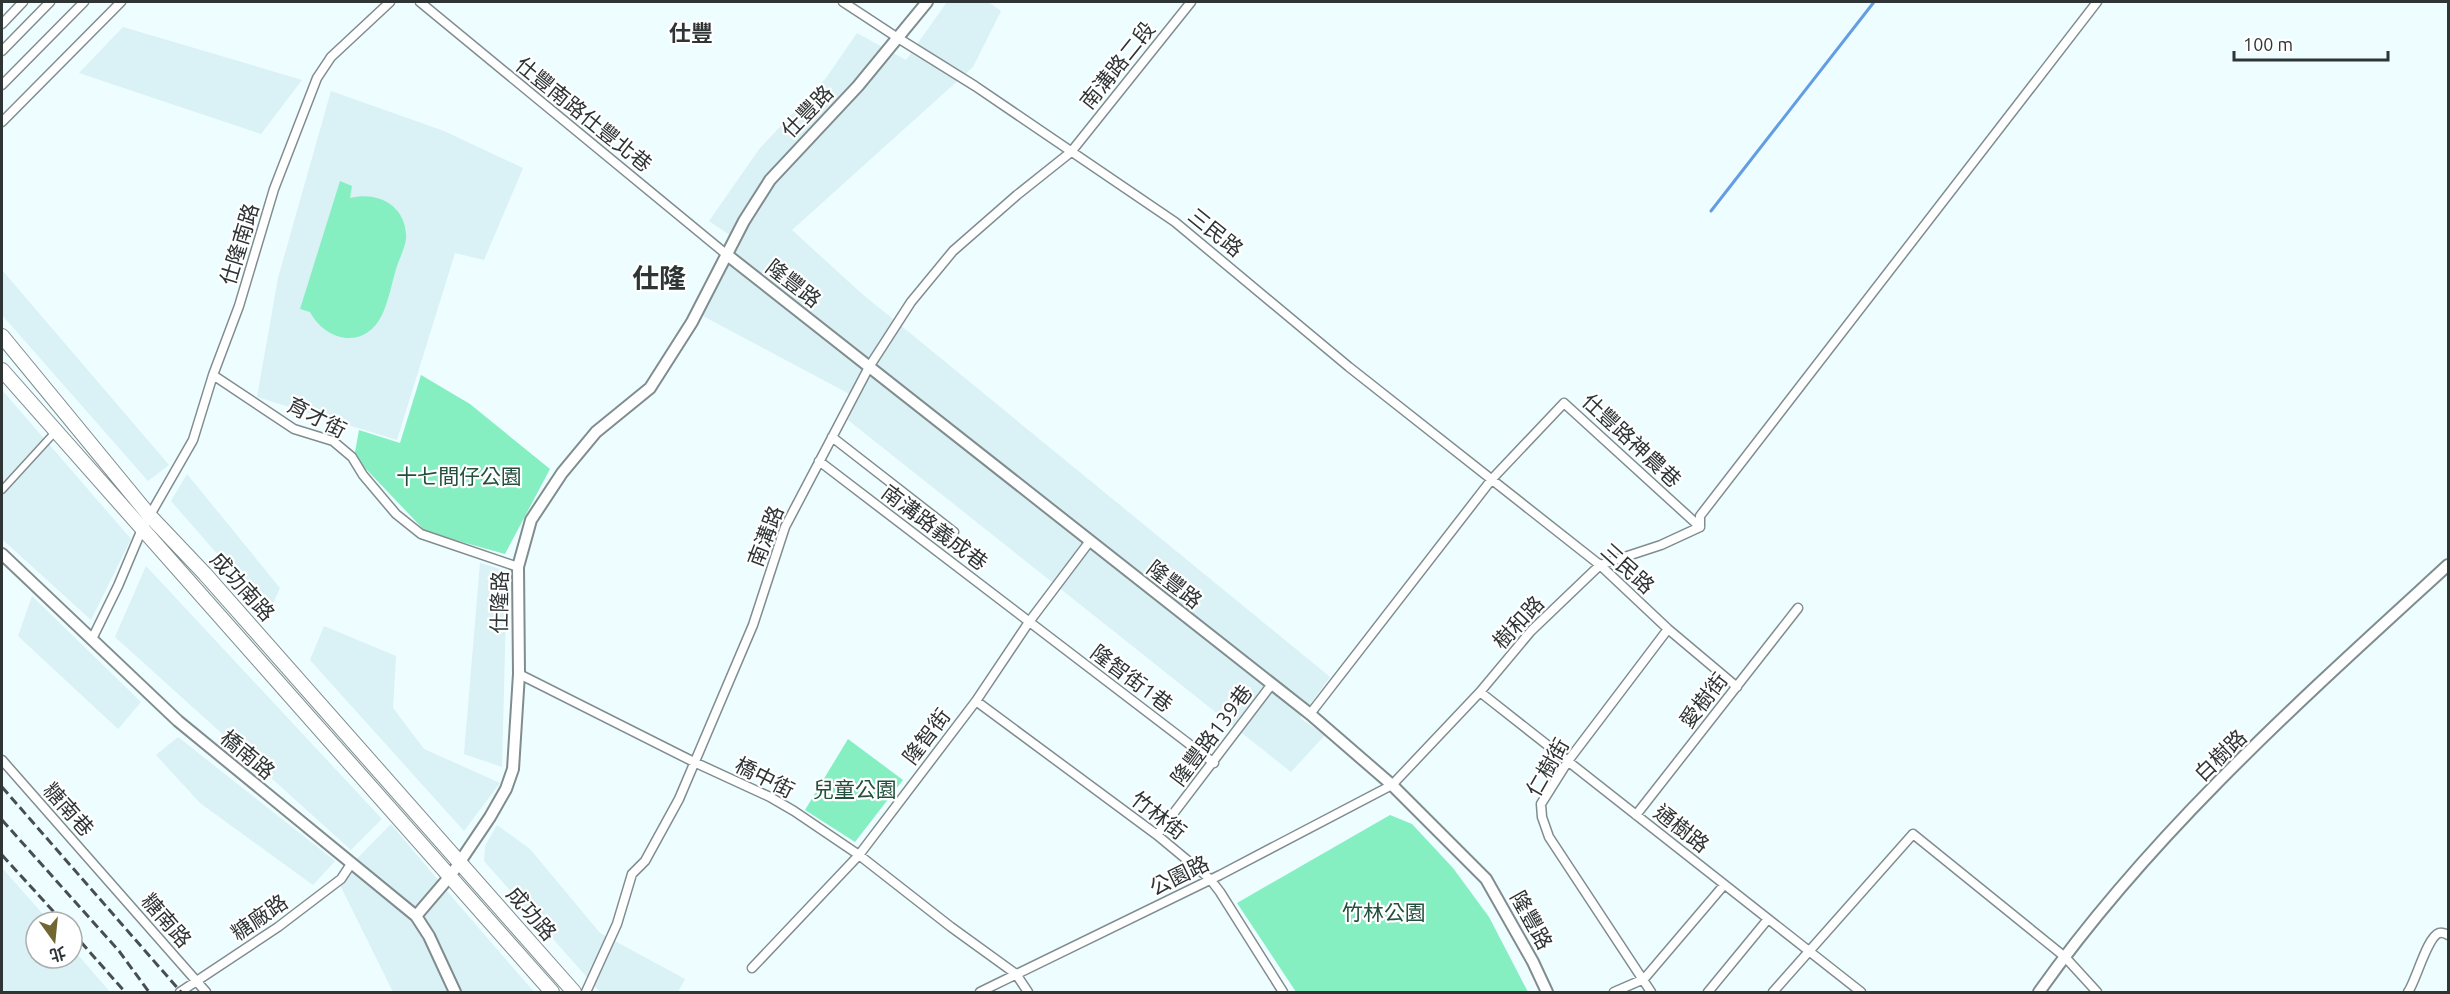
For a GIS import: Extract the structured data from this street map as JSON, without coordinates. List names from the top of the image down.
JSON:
{
  "streets": {
    "main road": ["成功南路", "成功路"],
    "street": [
      "南溝路二段",
      "仕豐路",
      "仕豐南路仕豐北巷",
      "三民路",
      "仕隆南路",
      "隆豐路",
      "育才街",
      "仕豐路神農巷",
      "南溝路義成巷",
      "南溝路",
      "仕隆路",
      "樹和路",
      "隆智街1巷",
      "愛樹街",
      "隆豐路139巷",
      "隆智街",
      "橋南路",
      "白樹路",
      "仁樹街",
      "橋中街",
      "糖南巷",
      "竹林街",
      "通樹路",
      "公園路",
      "糖廠路",
      "糖南路"
    ]
  },
  "crossings": [
    ["南溝路二段", "三民路"],
    ["南溝路二段", "南溝路"],
    ["仕豐路", "仕豐南路仕豐北巷"],
    ["仕豐路", "三民路"],
    ["仕豐路", "隆豐路"],
    ["仕豐路", "仕隆路"],
    ["仕豐南路仕豐北巷", "隆豐路"],
    ["仕豐南路仕豐北巷", "仕隆路"],
    ["三民路", "仕豐路神農巷"],
    ["三民路", "南溝路"],
    ["三民路", "樹和路"],
    ["三民路", "愛樹街"],
    ["三民路", "仁樹街"],
    ["仕隆南路", "育才街"],
    ["仕隆南路", "成功南路"],
    ["仕隆南路", "橋南路"],
    ["隆豐路", "南溝路"],
    ["隆豐路", "仕隆路"],
    ["隆豐路", "樹和路"],
    ["隆豐路", "隆豐路139巷"],
    ["隆豐路", "隆智街"],
    ["隆豐路", "公園路"],
    ["育才街", "仕隆路"],
    ["仕豐路神農巷", "樹和路"],
    ["南溝路義成巷", "南溝路"],
    ["南溝路義成巷", "隆智街1巷"],
    ["南溝路義成巷", "隆智街"],
    ["南溝路", "橋中街"],
    ["成功南路", "仕隆路"],
    ["成功南路", "成功路"],
    ["仕隆路", "橋南路"],
    ["仕隆路", "橋中街"],
    ["仕隆路", "成功路"],
    ["樹和路", "通樹路"],
    ["樹和路", "公園路"],
    ["隆智街1巷", "隆豐路139巷"],
    ["隆智街1巷", "隆智街"],
    ["愛樹街", "通樹路"],
    ["隆豐路139巷", "竹林街"],
    ["隆智街", "橋中街"],
    ["隆智街", "竹林街"],
    ["橋南路", "糖廠路"],
    ["仁樹街", "通樹路"],
    ["橋中街", "公園路"],
    ["糖南巷", "糖南路"],
    ["竹林街", "公園路"],
    ["糖廠路", "糖南路"]
  ],
  "districts": ["仕豐", "仕隆"],
  "parks": ["十七間仔公園", "兒童公園", "竹林公園"],
  "scale_bar": "100 m",
  "north": "bottom"
}
